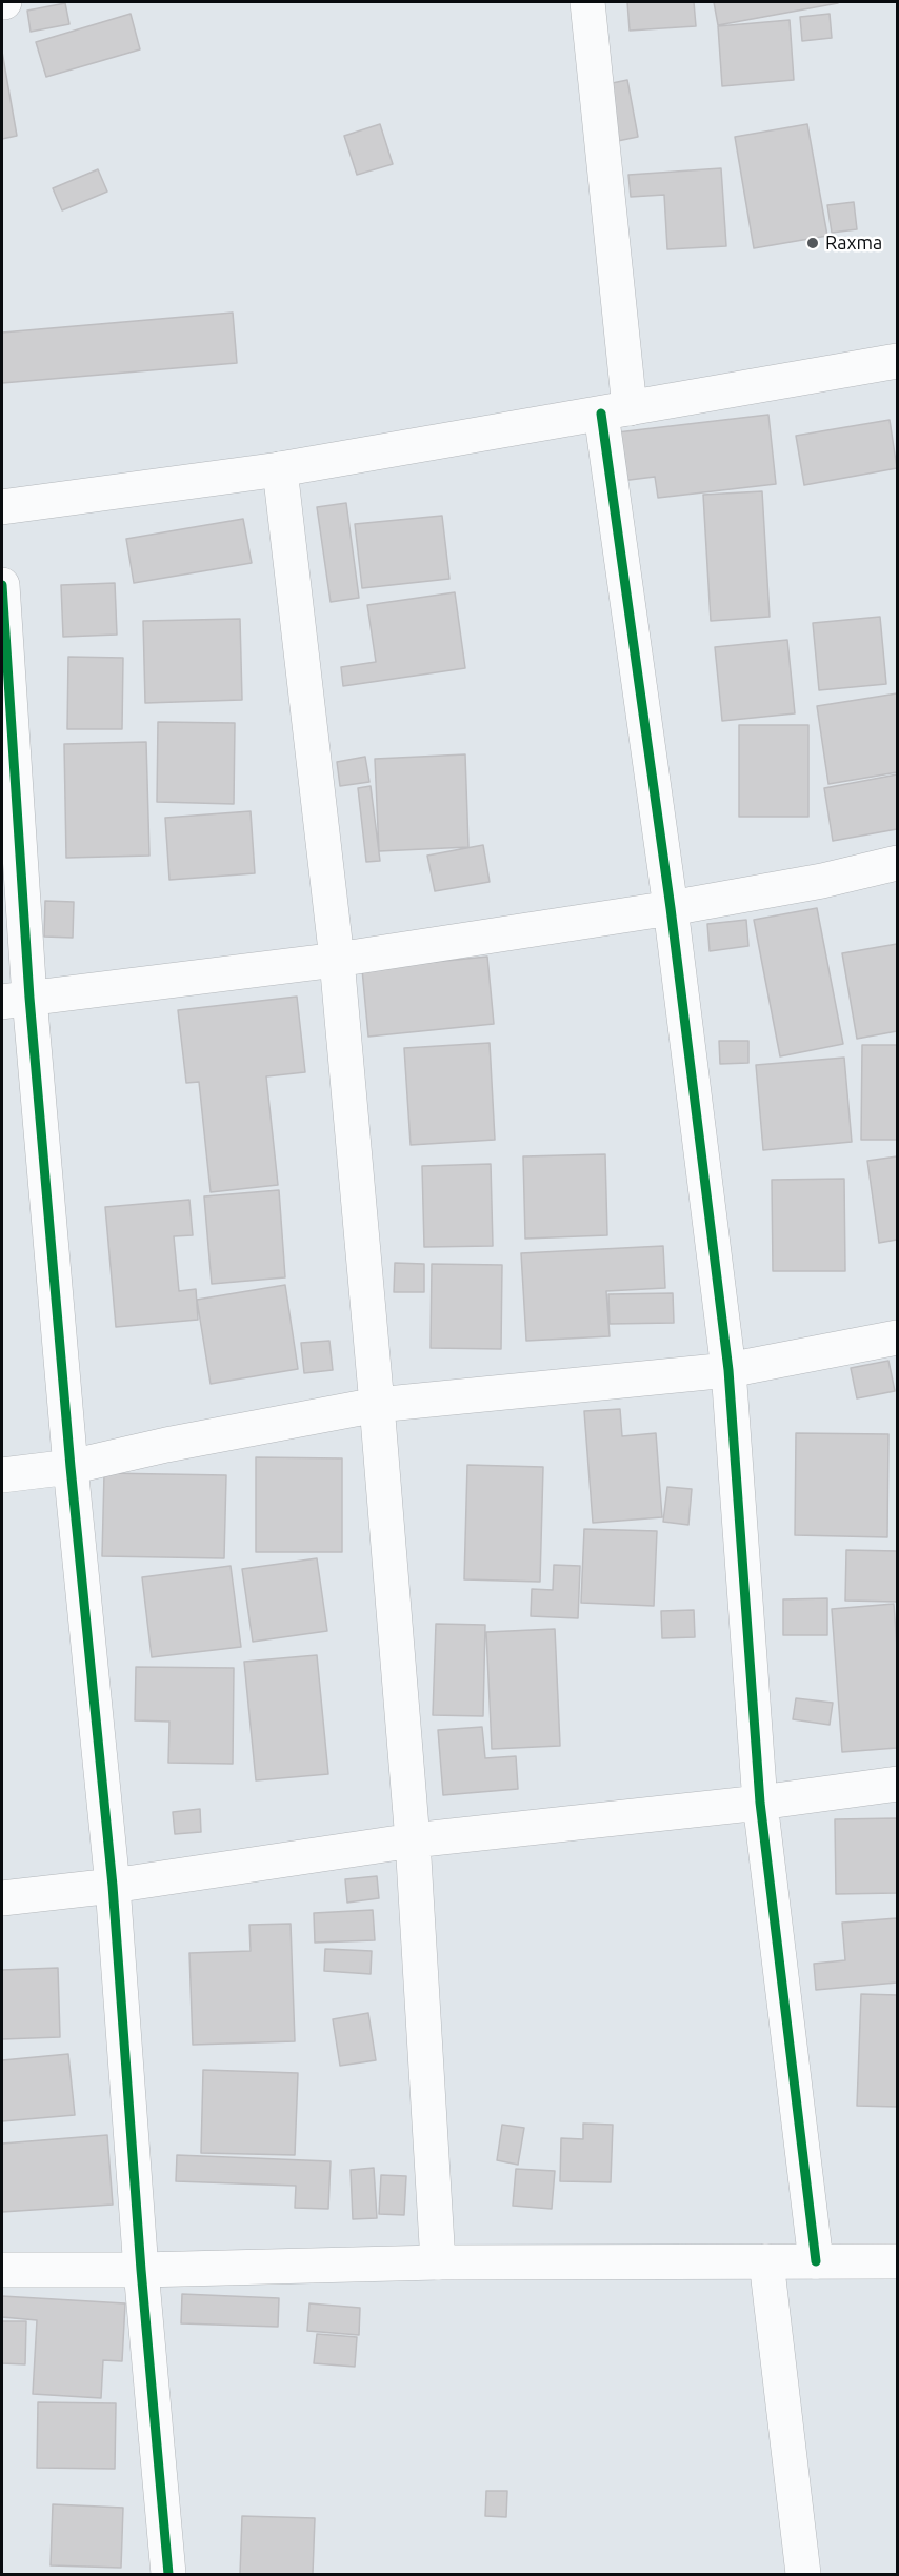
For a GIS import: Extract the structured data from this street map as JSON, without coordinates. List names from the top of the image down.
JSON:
{
  "places": ["Raxma"]
}
